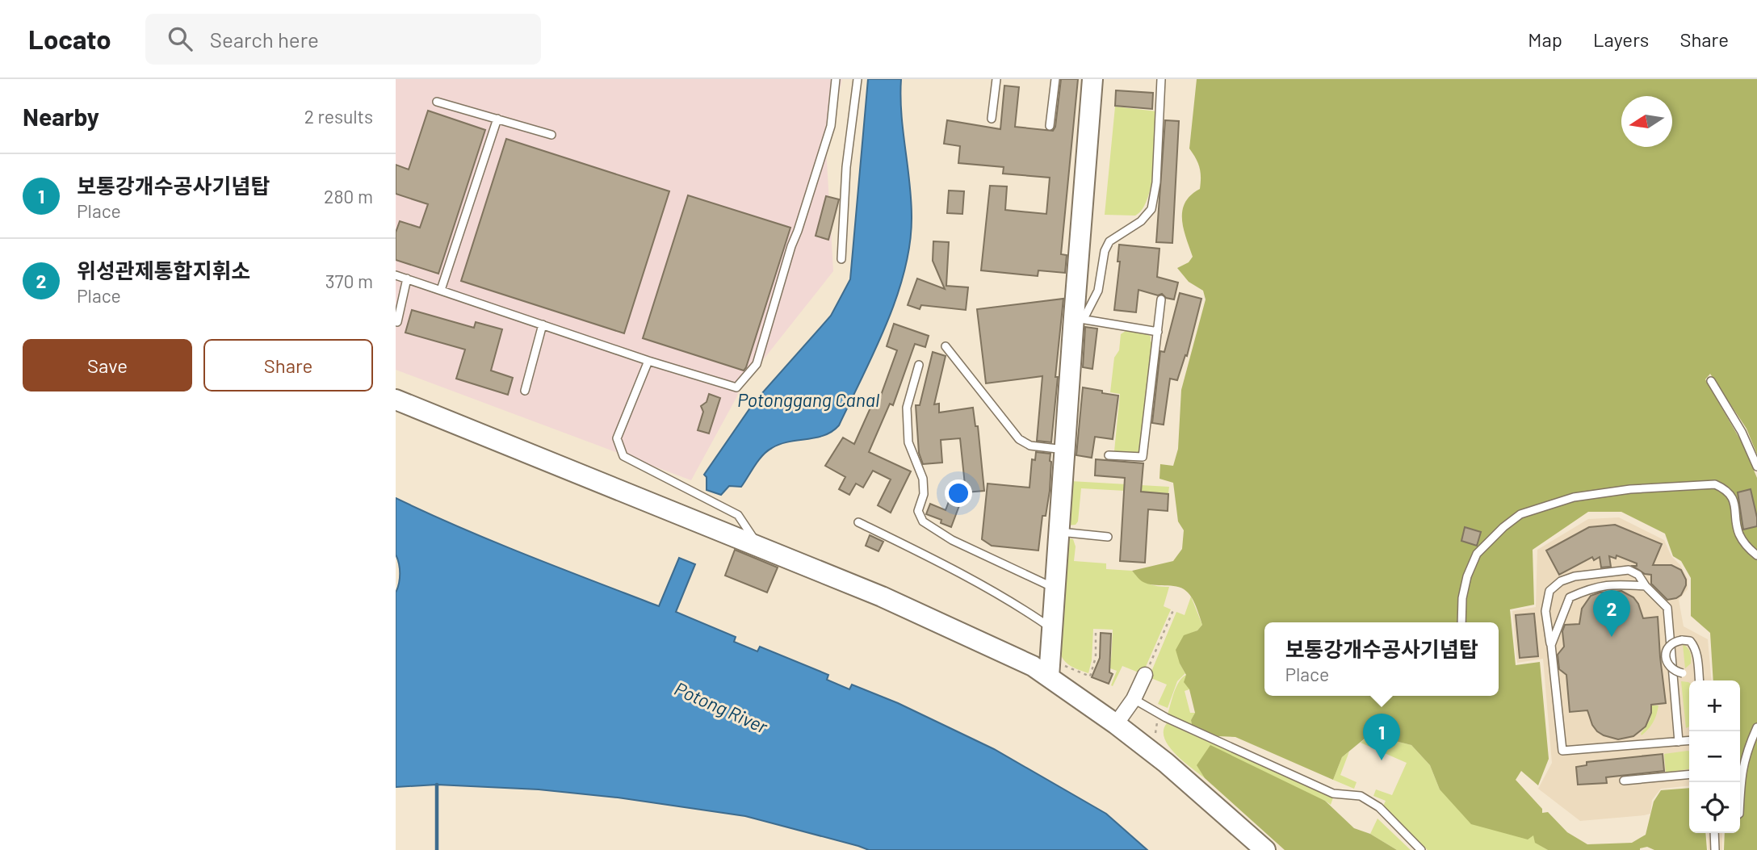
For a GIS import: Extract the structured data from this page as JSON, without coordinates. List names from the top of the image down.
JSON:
{
  "water": ["Potonggang Canal", "Potong River"],
  "north": "left",
  "page": {
    "header": "Locato",
    "search": "Search here",
    "nav": ["Map", "Layers", "Share"],
    "heading": ["Nearby", "2 results"],
    "list": [
      {
        "mark": "1",
        "name": "보통강개수공사기념탑",
        "note": "Place",
        "value": "280 m"
      },
      {
        "mark": "2",
        "name": "위성관제통합지휘소",
        "note": "Place",
        "value": "370 m"
      }
    ],
    "buttons": ["Save", "Share"],
    "pins": ["2", "1"],
    "popup": ["보통강개수공사기념탑", "Place"],
    "map_buttons": ["+", "−"]
  }
}
